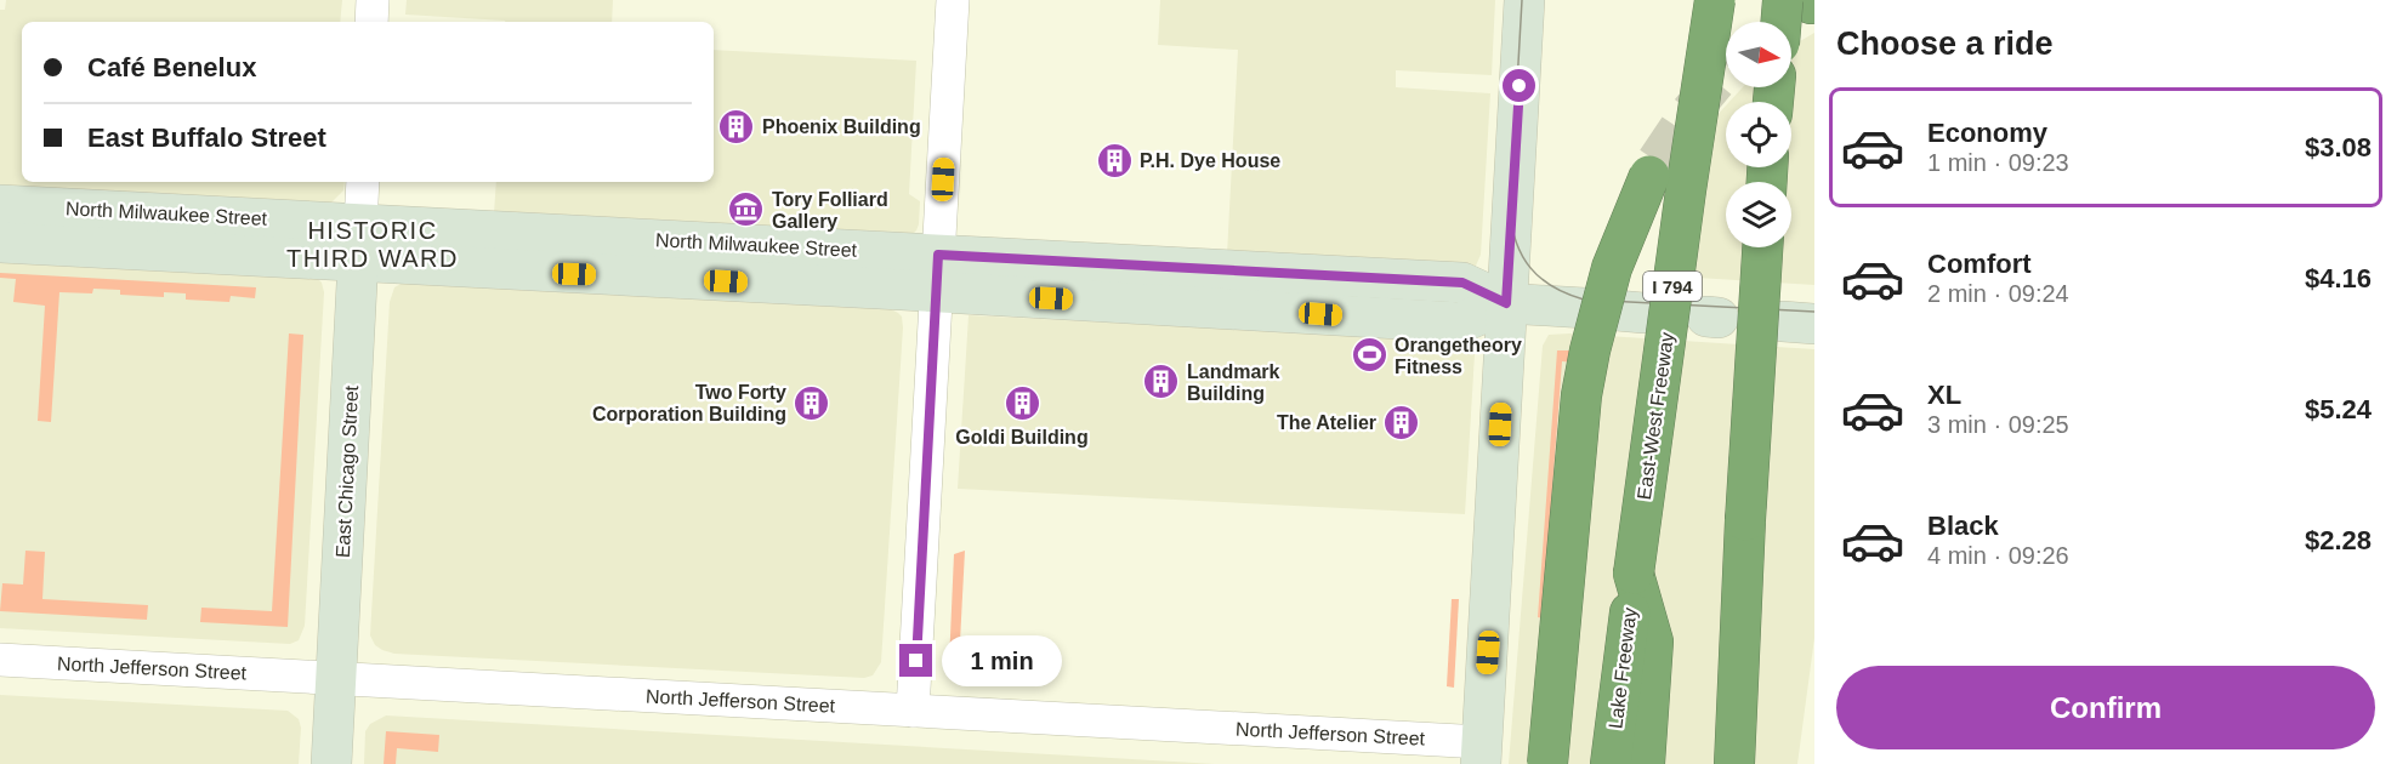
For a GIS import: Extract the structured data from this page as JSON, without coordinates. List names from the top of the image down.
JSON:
{
  "streets": {
    "highway": ["I 794", "East-West Freeway", "Lake Freeway"],
    "main road": ["North Milwaukee Street", "East Chicago Street"],
    "street": ["North Jefferson Street"]
  },
  "crossings": [
    ["North Milwaukee Street", "East Chicago Street"],
    ["East-West Freeway", "Lake Freeway"],
    ["East Chicago Street", "North Jefferson Street"]
  ],
  "districts": ["HISTORIC THIRD WARD"],
  "places": {
    "building": [
      "Phoenix Building",
      "P.H. Dye House",
      "Landmark Building",
      "Two Forty Corporation Building",
      "Goldi Building",
      "The Atelier"
    ],
    "museum": ["Tory Folliard Gallery"],
    "sports": ["Orangetheory Fitness"]
  },
  "north": "right",
  "page": {
    "heading": "Choose a ride",
    "banner": ["Café Benelux", "East Buffalo Street"],
    "list": [
      {
        "name": "Economy",
        "note": "1 min · 09:23",
        "value": "$3.08"
      },
      {
        "name": "Comfort",
        "note": "2 min · 09:24",
        "value": "$4.16"
      },
      {
        "name": "XL",
        "note": "3 min · 09:25",
        "value": "$5.24"
      },
      {
        "name": "Black",
        "note": "4 min · 09:26",
        "value": "$2.28"
      }
    ],
    "bubble": "1 min",
    "buttons": "Confirm"
  }
}
